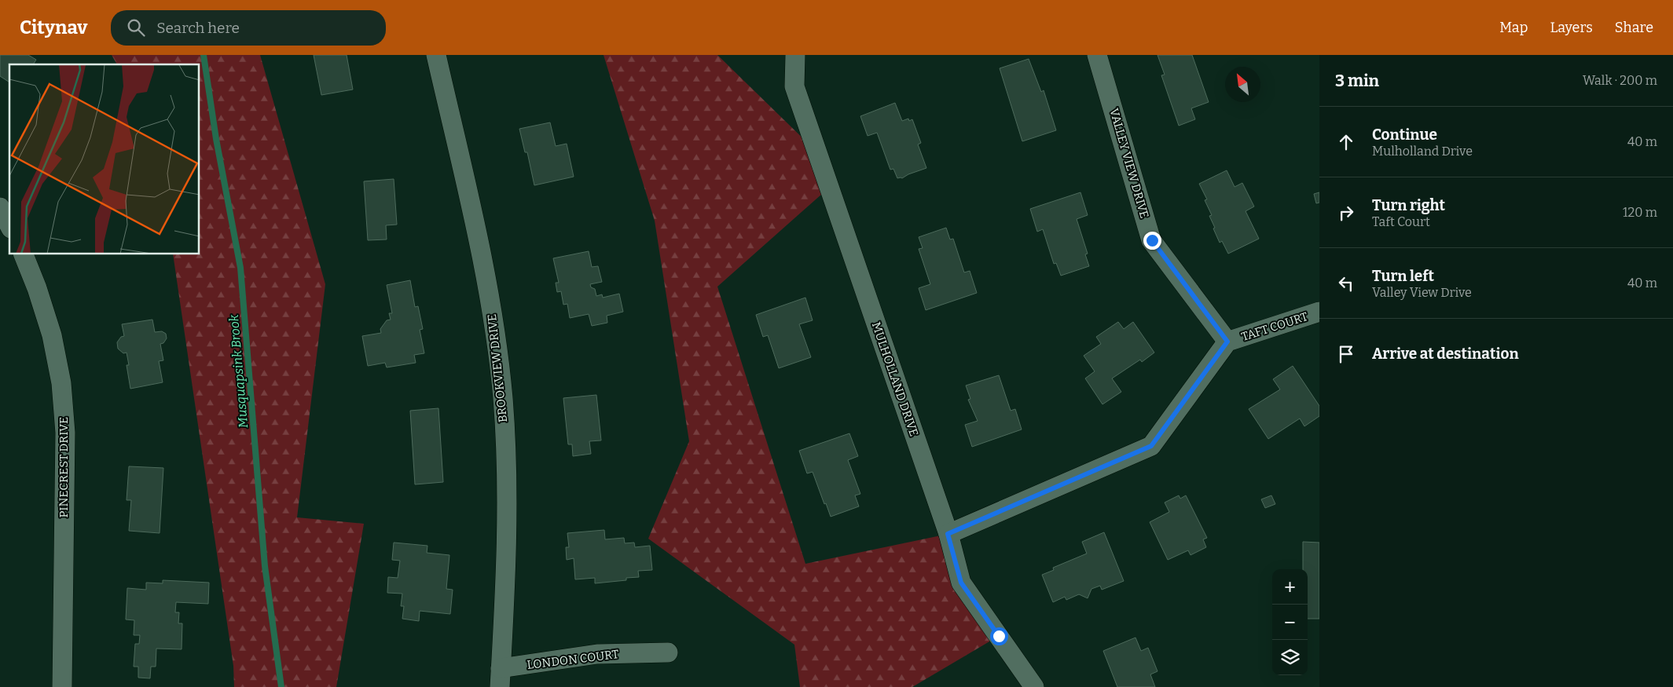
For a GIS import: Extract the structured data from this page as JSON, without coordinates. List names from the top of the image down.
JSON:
{
  "streets": {
    "street": [
      "VALLEY VIEW DRIVE",
      "TAFT COURT",
      "BROOKVIEW DRIVE",
      "MULHOLLAND DRIVE",
      "PINECREST DRIVE",
      "LONDON COURT"
    ]
  },
  "crossings": [
    ["VALLEY VIEW DRIVE", "TAFT COURT"],
    ["TAFT COURT", "MULHOLLAND DRIVE"],
    ["BROOKVIEW DRIVE", "LONDON COURT"]
  ],
  "water": ["Musquapsink Brook"],
  "north": "top left",
  "page": {
    "header": "Citynav",
    "search": "Search here",
    "nav": ["Map", "Layers", "Share"],
    "heading": ["3 min", "Walk · 200 m"],
    "list": [
      ["Continue", "Mulholland Drive", "40 m"],
      ["Turn right", "Taft Court", "120 m"],
      ["Turn left", "Valley View Drive", "40 m"],
      "Arrive at destination"
    ],
    "map_buttons": ["+", "−"]
  }
}
